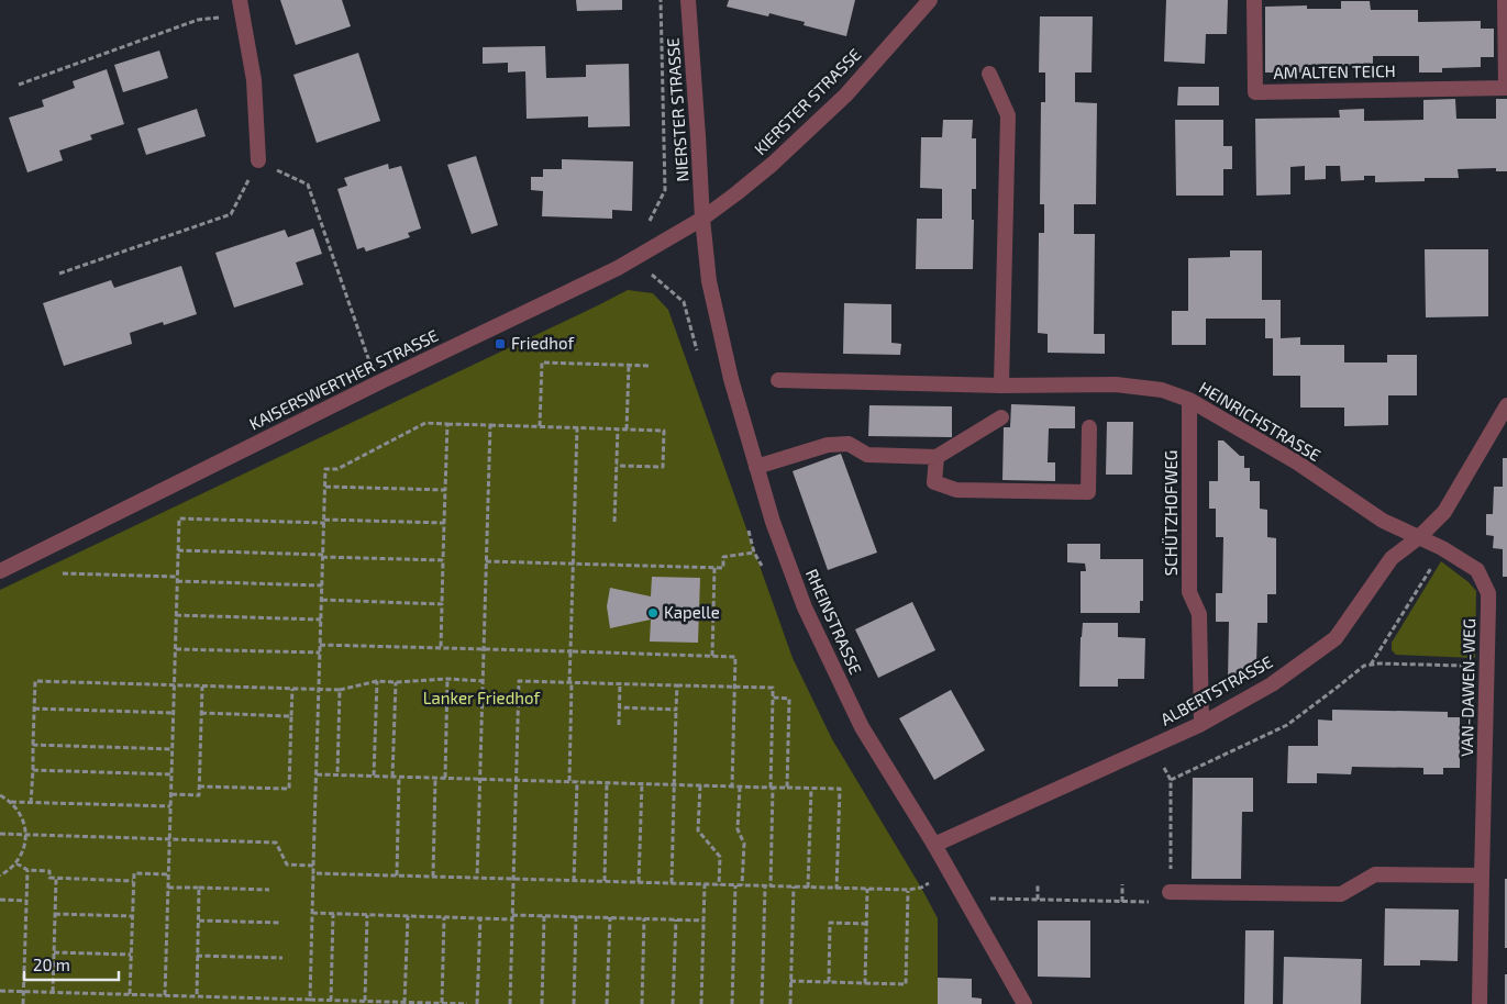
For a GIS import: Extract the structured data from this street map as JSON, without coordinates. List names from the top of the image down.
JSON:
{
  "streets": {
    "street": [
      "AM ALTEN TEICH",
      "KIERSTER STRASSE",
      "NIERSTER STRASSE",
      "KAISERSWERTHER STRASSE",
      "HEINRICHSTRASSE",
      "SCHÜTZHOFWEG",
      "RHEINSTRASSE",
      "VAN-DAWEN-WEG",
      "ALBERTSTRASSE"
    ]
  },
  "crossings": [
    ["KIERSTER STRASSE", "NIERSTER STRASSE"],
    ["KIERSTER STRASSE", "KAISERSWERTHER STRASSE"],
    ["KIERSTER STRASSE", "RHEINSTRASSE"],
    ["NIERSTER STRASSE", "KAISERSWERTHER STRASSE"],
    ["NIERSTER STRASSE", "RHEINSTRASSE"],
    ["KAISERSWERTHER STRASSE", "RHEINSTRASSE"],
    ["HEINRICHSTRASSE", "SCHÜTZHOFWEG"],
    ["HEINRICHSTRASSE", "VAN-DAWEN-WEG"],
    ["HEINRICHSTRASSE", "ALBERTSTRASSE"],
    ["SCHÜTZHOFWEG", "ALBERTSTRASSE"],
    ["RHEINSTRASSE", "ALBERTSTRASSE"],
    ["VAN-DAWEN-WEG", "ALBERTSTRASSE"]
  ],
  "parks": ["Lanker Friedhof"],
  "places": {
    "transit": ["Friedhof"],
    "other": ["Kapelle"]
  },
  "scale_bar": "20 m"
}
